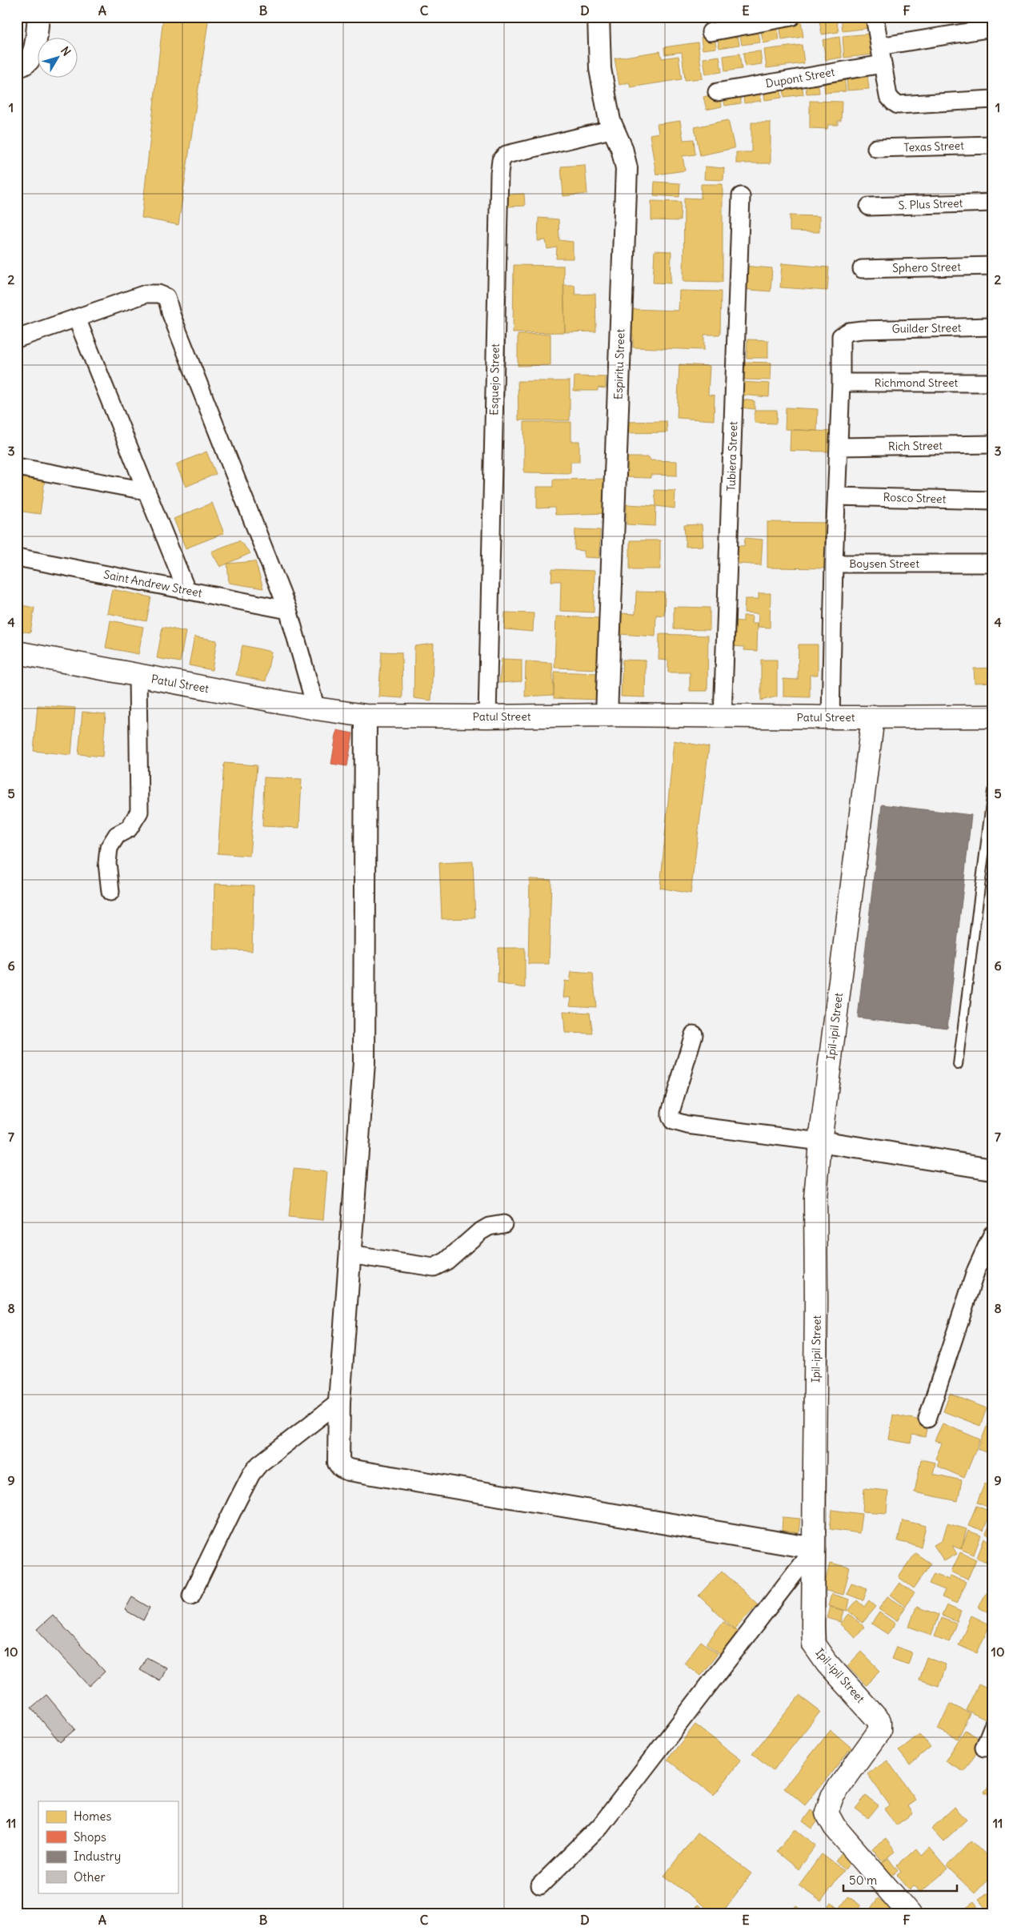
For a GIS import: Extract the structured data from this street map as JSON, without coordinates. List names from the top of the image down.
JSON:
{
  "streets": {
    "main road": ["Patul Street", "Ipil-ipil Street"],
    "street": [
      "Dupont Street",
      "Texas Street",
      "S. Plus Street",
      "Sphero Street",
      "Guilder Street",
      "Espiritu Street",
      "Esquejo Street",
      "Richmond Street",
      "Rich Street",
      "Tubiera Street",
      "Rosco Street",
      "Boysen Street",
      "Saint Andrew Street"
    ]
  },
  "crossings": [
    ["Guilder Street", "Richmond Street"],
    ["Espiritu Street", "Esquejo Street"],
    ["Espiritu Street", "Patul Street"],
    ["Esquejo Street", "Patul Street"],
    ["Tubiera Street", "Patul Street"],
    ["Boysen Street", "Patul Street"],
    ["Patul Street", "Ipil-ipil Street"]
  ],
  "legend": [
    "Homes",
    "Shops",
    "Industry",
    "Other"
  ],
  "scale_bar": "50 m",
  "north": "top right",
  "grid": {
    "columns": [
      "A",
      "B",
      "C",
      "D",
      "E",
      "F"
    ],
    "rows": [
      "1",
      "2",
      "3",
      "4",
      "5",
      "6",
      "7",
      "8",
      "9",
      "10",
      "11"
    ]
  }
}
